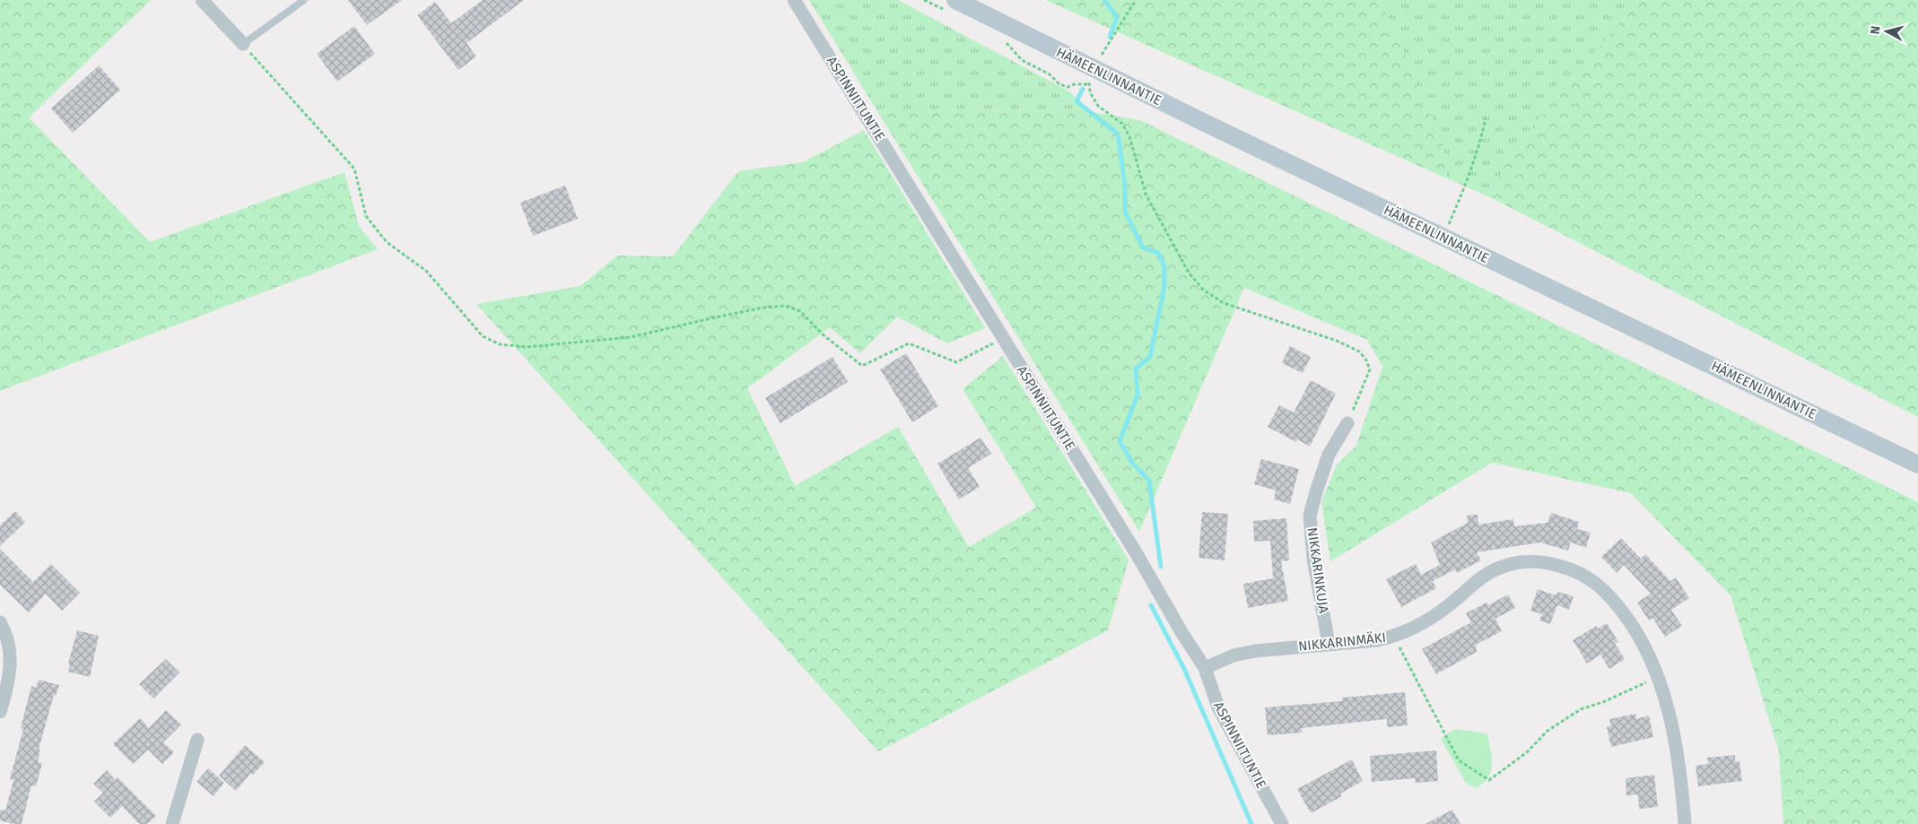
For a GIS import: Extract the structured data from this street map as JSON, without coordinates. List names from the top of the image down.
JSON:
{
  "streets": {
    "main road": ["HÄMEENLINNANTIE"],
    "street": ["ASPINNIITUNTIE", "NIKKARINKUJA", "NIKKARINMÄKI"]
  },
  "crossings": [
    ["ASPINNIITUNTIE", "NIKKARINMÄKI"],
    ["NIKKARINKUJA", "NIKKARINMÄKI"]
  ],
  "north": "left"
}
